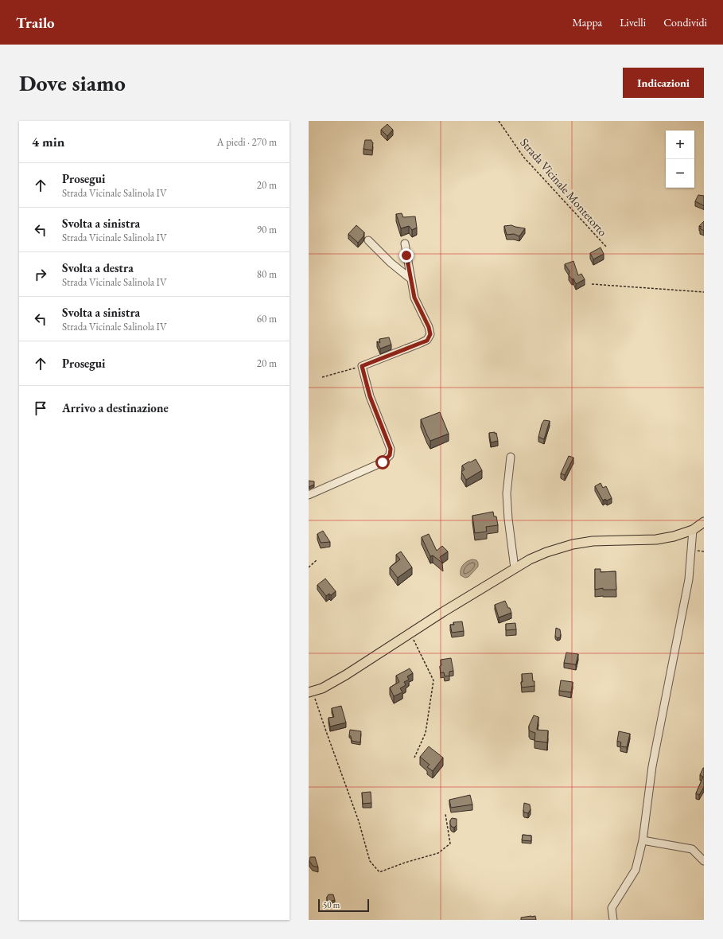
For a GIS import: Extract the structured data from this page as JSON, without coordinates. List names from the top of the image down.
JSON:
{
  "streets": {
    "path": ["Strada Vicinale Montetorto"]
  },
  "scale_bar": "50 m",
  "page": {
    "header": "Trailo",
    "nav": ["Mappa", "Livelli", "Condividi"],
    "buttons": "Indicazioni",
    "title": "Dove siamo",
    "heading": ["4 min", "A piedi · 270 m"],
    "map_buttons": ["+", "−"],
    "list": [
      ["Prosegui", "Strada Vicinale Salinola IV", "20 m"],
      ["Svolta a sinistra", "Strada Vicinale Salinola IV", "90 m"],
      ["Svolta a destra", "Strada Vicinale Salinola IV", "80 m"],
      ["Svolta a sinistra", "Strada Vicinale Salinola IV", "60 m"],
      ["Prosegui", "20 m"],
      "Arrivo a destinazione"
    ],
    "scale": "50 m"
  }
}
